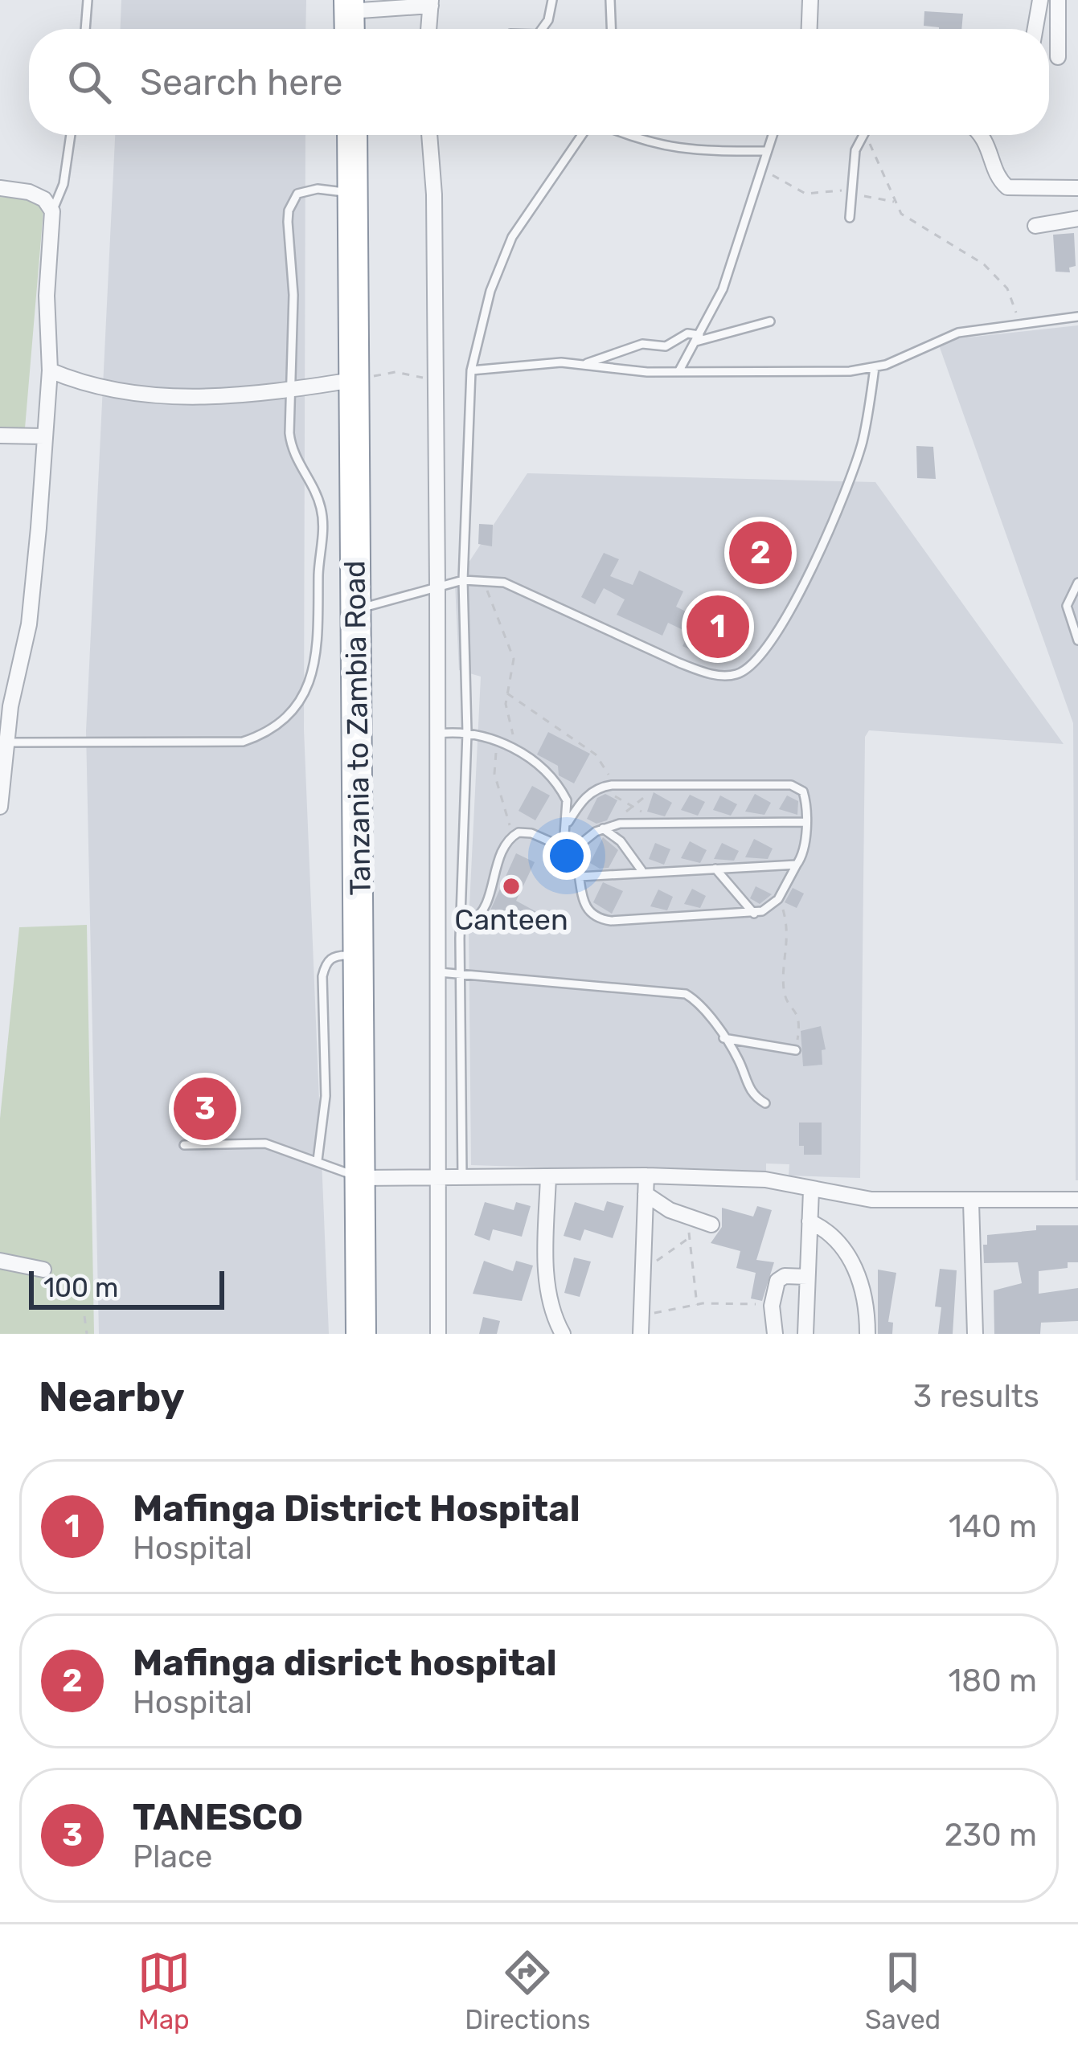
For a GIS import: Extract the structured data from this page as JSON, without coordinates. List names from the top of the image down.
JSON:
{
  "streets": {
    "highway": ["Tanzania to Zambia Road"]
  },
  "places": ["Canteen"],
  "scale_bar": "100 m",
  "page": {
    "search": "Search here",
    "pins": ["2", "1", "3"],
    "scale": "100 m",
    "heading": ["Nearby", "3 results"],
    "list": [
      {
        "mark": "1",
        "name": "Mafinga District Hospital",
        "note": "Hospital",
        "value": "140 m"
      },
      {
        "mark": "2",
        "name": "Mafinga disrict hospital",
        "note": "Hospital",
        "value": "180 m"
      },
      {
        "mark": "3",
        "name": "TANESCO",
        "note": "Place",
        "value": "230 m"
      }
    ],
    "nav": ["Map", "Directions", "Saved"]
  }
}
